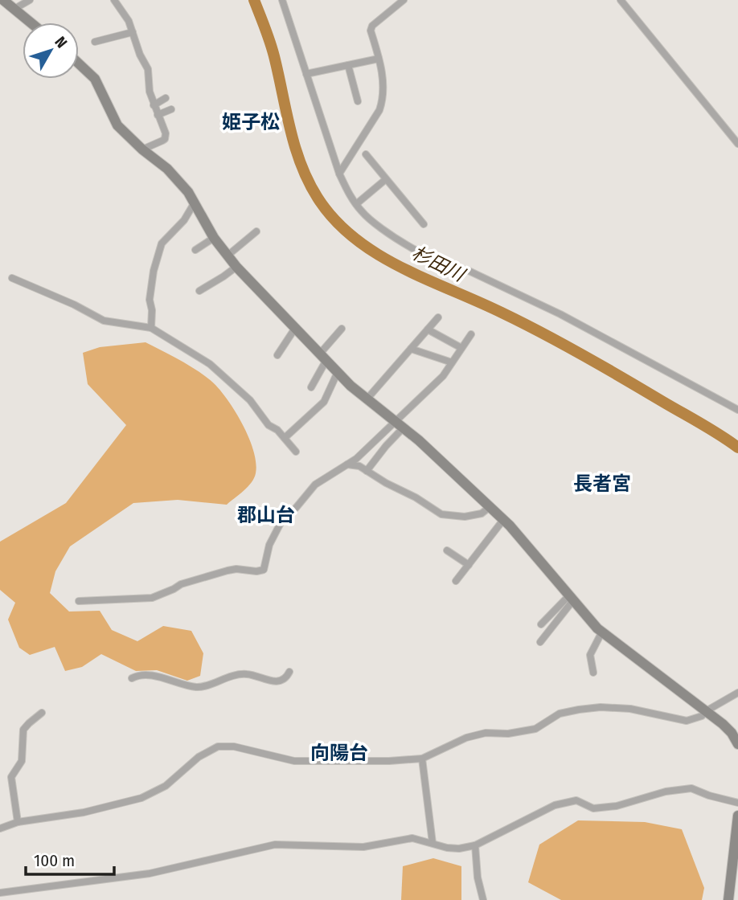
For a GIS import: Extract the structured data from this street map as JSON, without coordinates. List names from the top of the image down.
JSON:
{
  "districts": [
    "姫子松",
    "長者宮",
    "郡山台",
    "向陽台"
  ],
  "water": ["杉田川"],
  "scale_bar": "100 m",
  "north": "top right"
}
